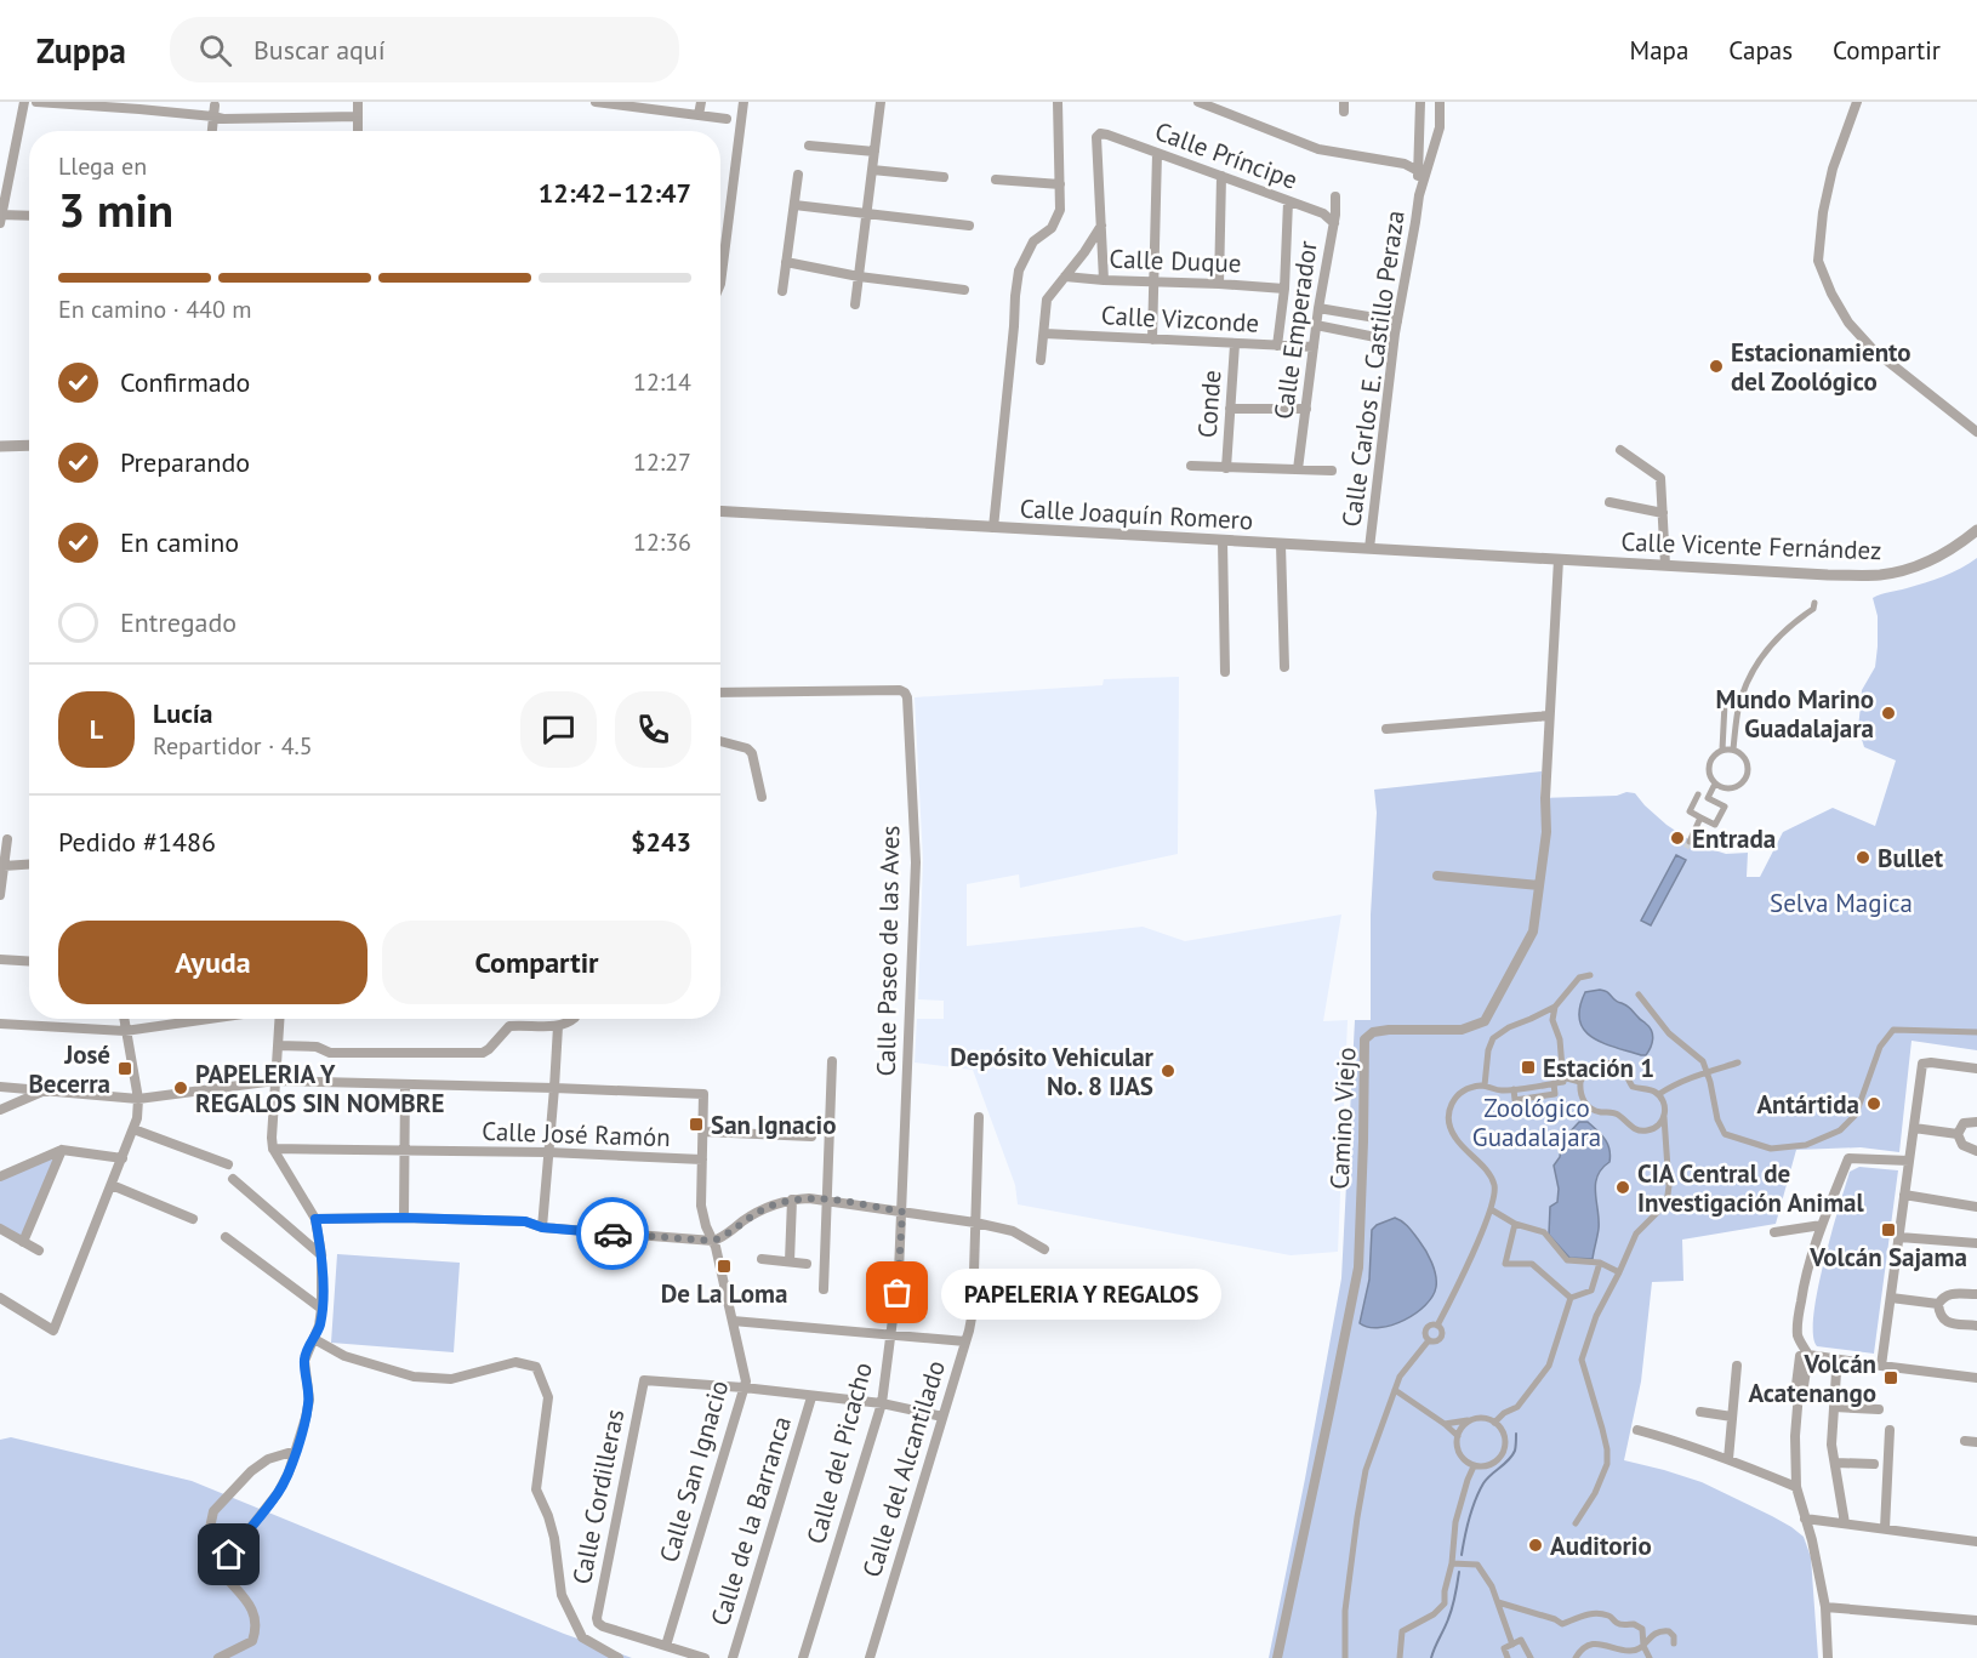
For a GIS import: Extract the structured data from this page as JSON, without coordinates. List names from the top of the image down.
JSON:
{
  "streets": {
    "street": [
      "Calle Príncipe",
      "Calle Duque",
      "Calle Vizconde",
      "Calle Emperador",
      "Calle Carlos E. Castillo Peraza",
      "Conde",
      "Calle Joaquín Romero",
      "Calle Vicente Fernández",
      "Calle Paseo de las Aves",
      "Camino Viejo",
      "Calle José Ramón",
      "Calle del Picacho",
      "Calle del Alcantilado",
      "Calle San Ignacio",
      "Calle Cordilleras",
      "Calle de la Barranca"
    ]
  },
  "crossings": [
    ["Calle Príncipe", "Calle Emperador"],
    ["Calle Vizconde", "Calle Emperador"],
    ["Calle Vizconde", "Conde"],
    ["Calle Carlos E. Castillo Peraza", "Calle Joaquín Romero"],
    ["Calle Joaquín Romero", "Calle Vicente Fernández"],
    ["Calle Joaquín Romero", "Camino Viejo"],
    ["Calle Vicente Fernández", "Camino Viejo"],
    ["Calle Paseo de las Aves", "Calle del Picacho"],
    ["Calle José Ramón", "Calle San Ignacio"],
    ["Calle San Ignacio", "Calle Cordilleras"]
  ],
  "parks": ["Selva Magica", "Zoológico Guadalajara"],
  "places": {
    "other": [
      "Estacionamiento del Zoológico",
      "Mundo Marino Guadalajara",
      "Entrada",
      "Bullet",
      "Depósito Vehicular No. 8 IJAS",
      "PAPELERIA Y REGALOS SIN NOMBRE",
      "Antártida",
      "CIA Central de Investigación Animal",
      "PAPELERIA Y REGALOS",
      "Auditorio"
    ],
    "transit": [
      "Estación 1",
      "José Becerra",
      "San Ignacio",
      "Volcán Sajama",
      "De La Loma",
      "Volcán Acatenango"
    ]
  },
  "page": {
    "header": "Zuppa",
    "search": "Buscar aquí",
    "nav": ["Mapa", "Capas", "Compartir"],
    "heading": ["3 min", "Llega en", "12:42–12:47"],
    "panel": [
      "Lucía",
      "Repartidor · 4.5",
      "Pedido #1486",
      "$243"
    ],
    "bar": "En camino · 440 m",
    "list": [
      ["Confirmado", "12:14"],
      ["Preparando", "12:27"],
      ["En camino", "12:36"],
      "Entregado"
    ],
    "round": "L",
    "buttons": ["Ayuda", "Compartir"],
    "bubble": "PAPELERIA Y REGALOS"
  }
}
